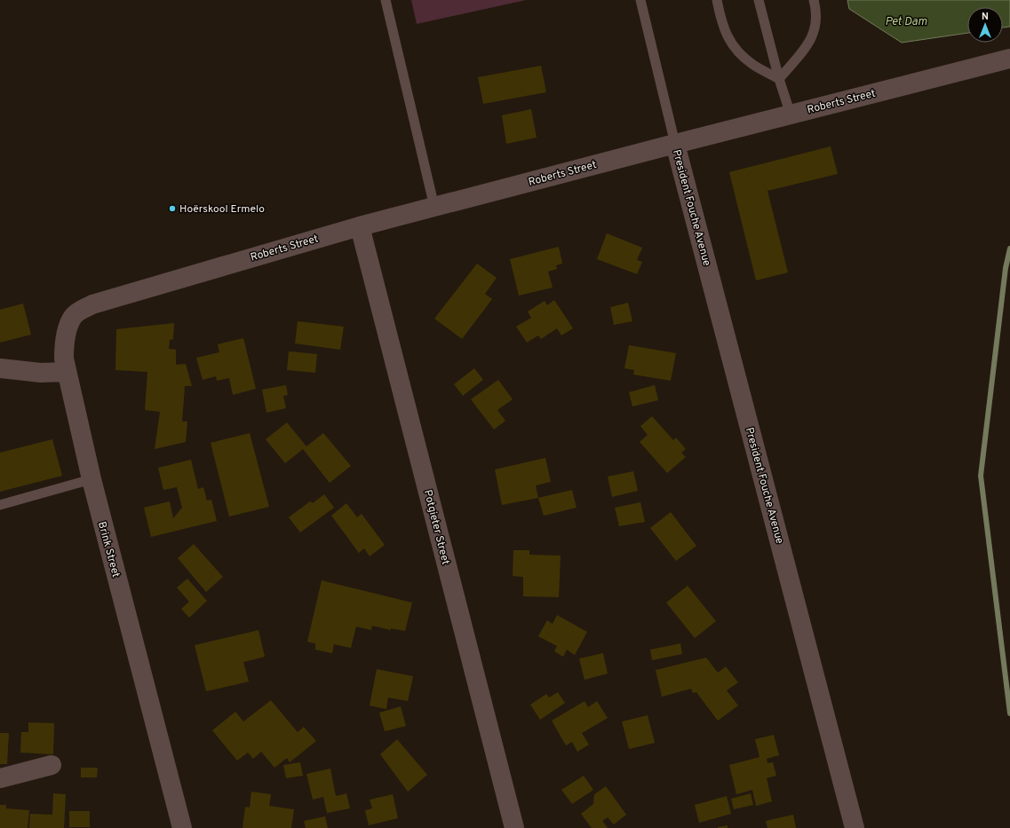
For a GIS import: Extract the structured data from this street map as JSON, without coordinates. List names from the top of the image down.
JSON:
{
  "streets": {
    "street": [
      "Roberts Street",
      "President Fouche Avenue",
      "Potgieter Street",
      "Brink Street"
    ]
  },
  "crossings": [
    ["Roberts Street", "President Fouche Avenue"],
    ["Roberts Street", "Potgieter Street"],
    ["Roberts Street", "Brink Street"]
  ],
  "water": ["Pet Dam"],
  "places": ["Hoërskool Ermelo"],
  "north": "top"
}
